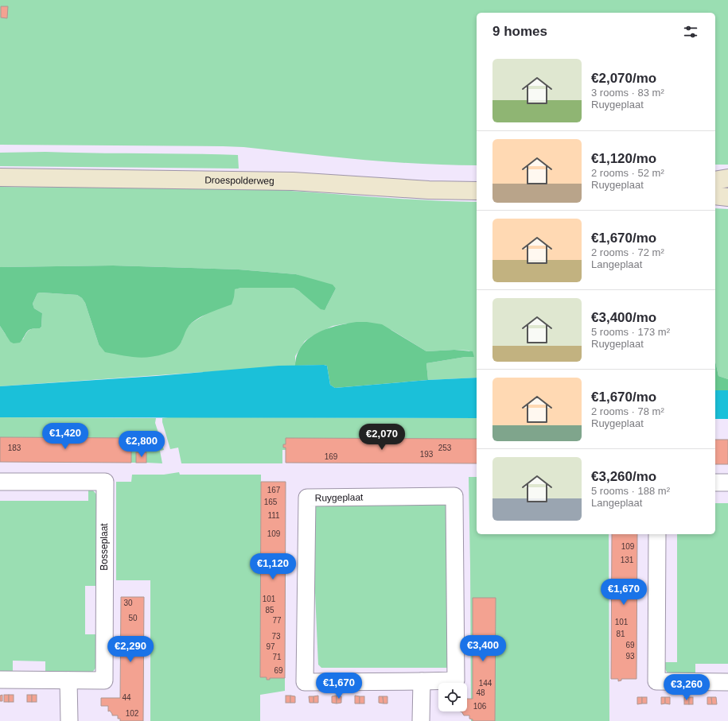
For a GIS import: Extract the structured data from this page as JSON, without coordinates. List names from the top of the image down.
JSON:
{
  "streets": {
    "main road": ["Droespolderweg"],
    "street": ["Ruygeplaat", "Bosseplaat"]
  },
  "house_numbers": [
    "183",
    "253",
    "193",
    "169",
    "167",
    "165",
    "111",
    "109",
    "109",
    "131",
    "101",
    "30",
    "85",
    "50",
    "77",
    "101",
    "81",
    "73",
    "69",
    "97",
    "93",
    "71",
    "69",
    "144",
    "48",
    "44",
    "106",
    "102"
  ],
  "page": {
    "heading": "9 homes",
    "list": [
      {
        "name": "€2,070/mo",
        "note": "3 rooms · 83 m² · Ruygeplaat"
      },
      {
        "name": "€1,120/mo",
        "note": "2 rooms · 52 m² · Ruygeplaat"
      },
      {
        "name": "€1,670/mo",
        "note": "2 rooms · 72 m² · Langeplaat"
      },
      {
        "name": "€3,400/mo",
        "note": "5 rooms · 173 m² · Ruygeplaat"
      },
      {
        "name": "€1,670/mo",
        "note": "2 rooms · 78 m² · Ruygeplaat"
      },
      {
        "name": "€3,260/mo",
        "note": "5 rooms · 188 m² · Langeplaat"
      }
    ],
    "price": [
      "€1,420",
      "€2,070",
      "€2,800",
      "€1,120",
      "€1,670",
      "€3,400",
      "€2,290",
      "€1,670",
      "€3,260"
    ]
  }
}
